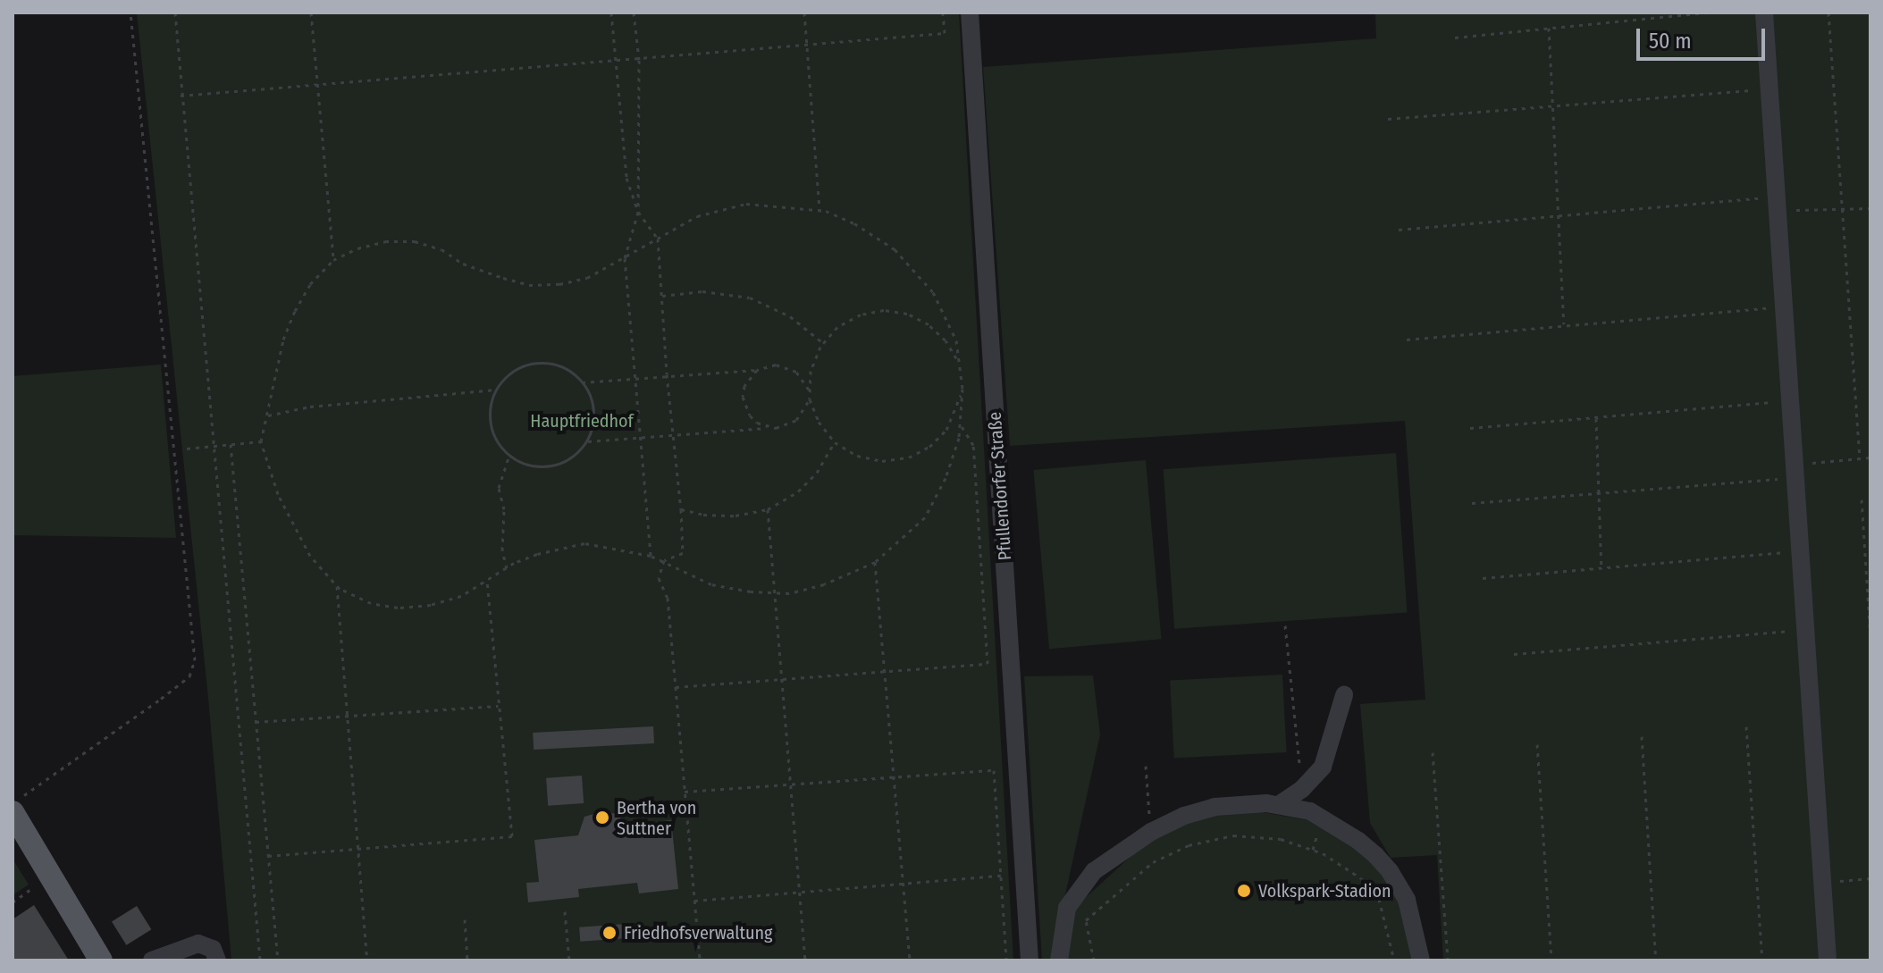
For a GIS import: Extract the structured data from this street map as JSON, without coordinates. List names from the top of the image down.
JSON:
{
  "streets": {
    "street": ["Pfullendorfer Straße"]
  },
  "parks": ["Hauptfriedhof"],
  "places": ["Bertha von Suttner", "Volkspark-Stadion", "Friedhofsverwaltung"],
  "scale_bar": "50 m"
}
